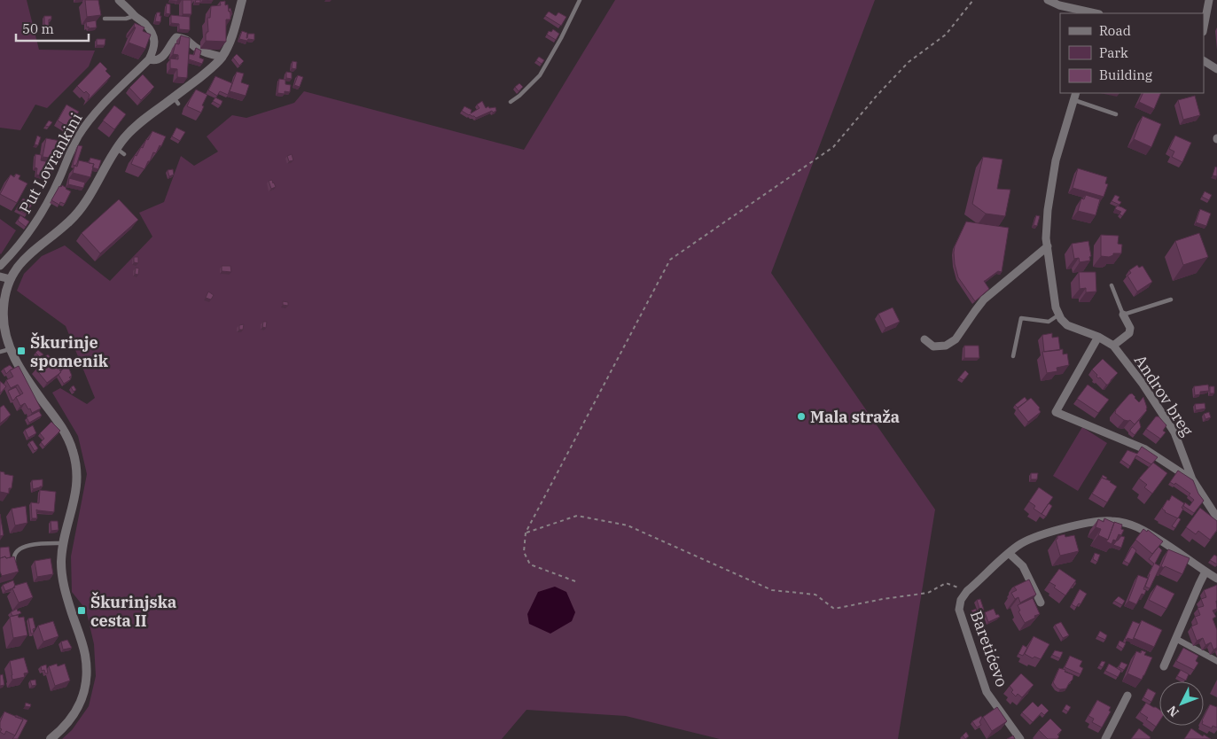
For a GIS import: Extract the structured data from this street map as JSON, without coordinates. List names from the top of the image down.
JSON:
{
  "streets": {
    "street": ["Put Lovrankini", "Androv breg", "Baretićevo"]
  },
  "places": {
    "transit": ["Škurinje spomenik", "Škurinjska cesta II"],
    "other": ["Mala straža"]
  },
  "legend": ["Road", "Park", "Building"],
  "scale_bar": "50 m",
  "north": "bottom left"
}
